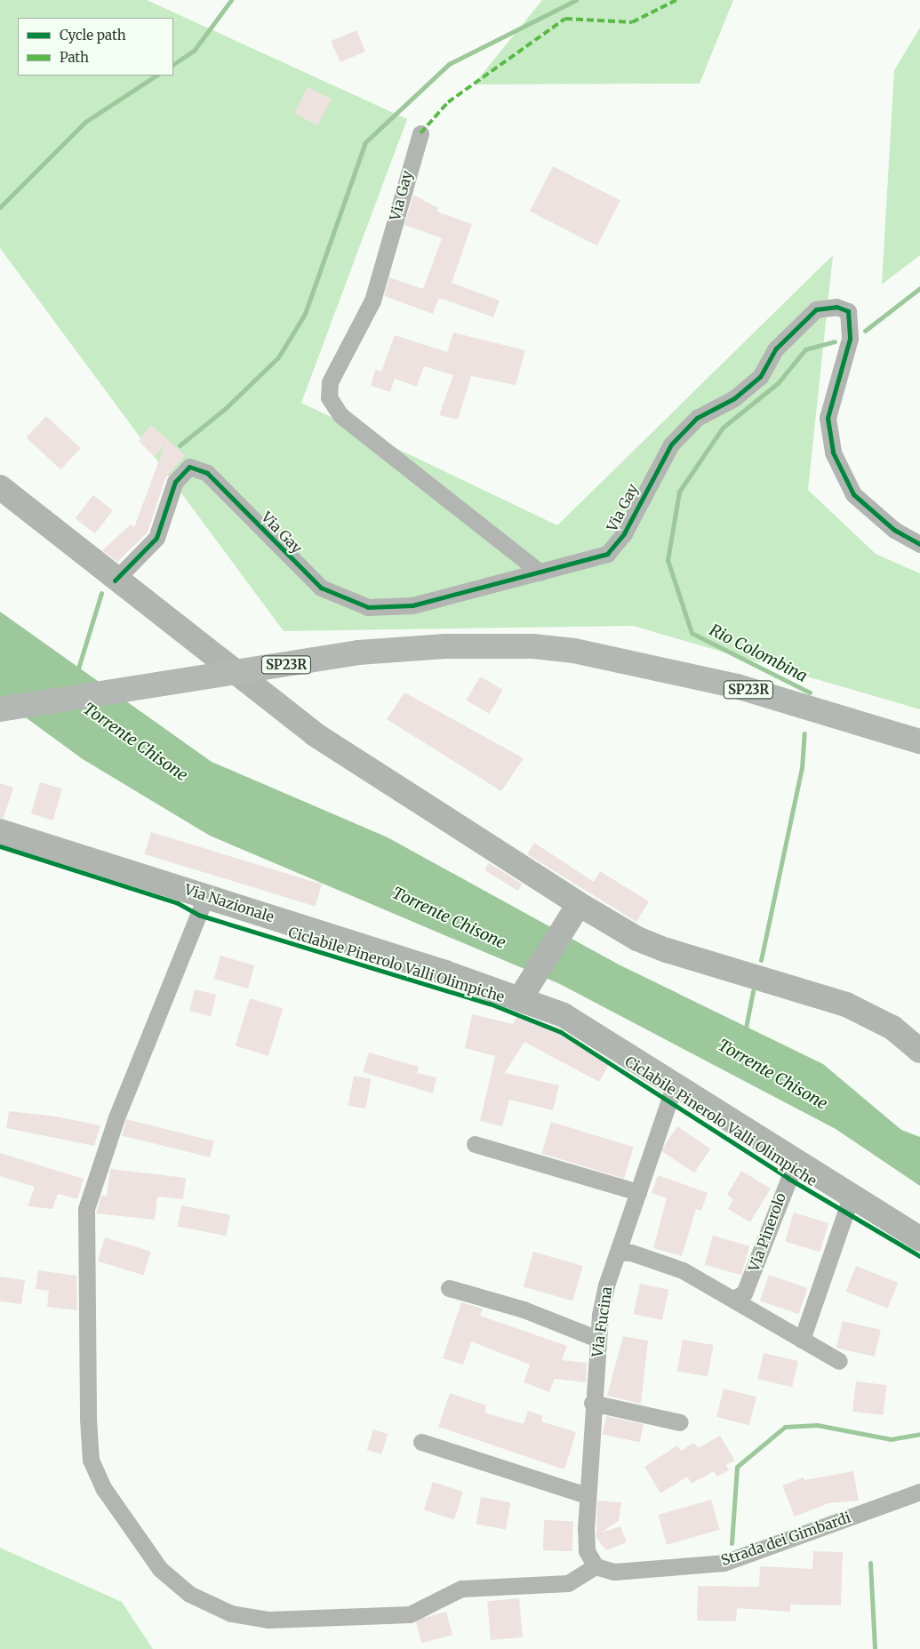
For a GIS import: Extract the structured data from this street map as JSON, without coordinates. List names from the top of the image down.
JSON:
{
  "streets": {
    "main road": ["SP23R"],
    "street": [
      "Via Gay",
      "Via Nazionale",
      "Via Pinerolo",
      "Via Fucina",
      "Strada dei Gimbardi"
    ],
    "cycle path": ["Ciclabile Pinerolo Valli Olimpiche"]
  },
  "crossings": [
    ["Via Nazionale", "Via Pinerolo"],
    ["Via Nazionale", "Via Fucina"],
    ["Via Fucina", "Strada dei Gimbardi"]
  ],
  "water": ["Rio Colombina", "Torrente Chisone"],
  "legend": ["Cycle path", "Path"]
}
